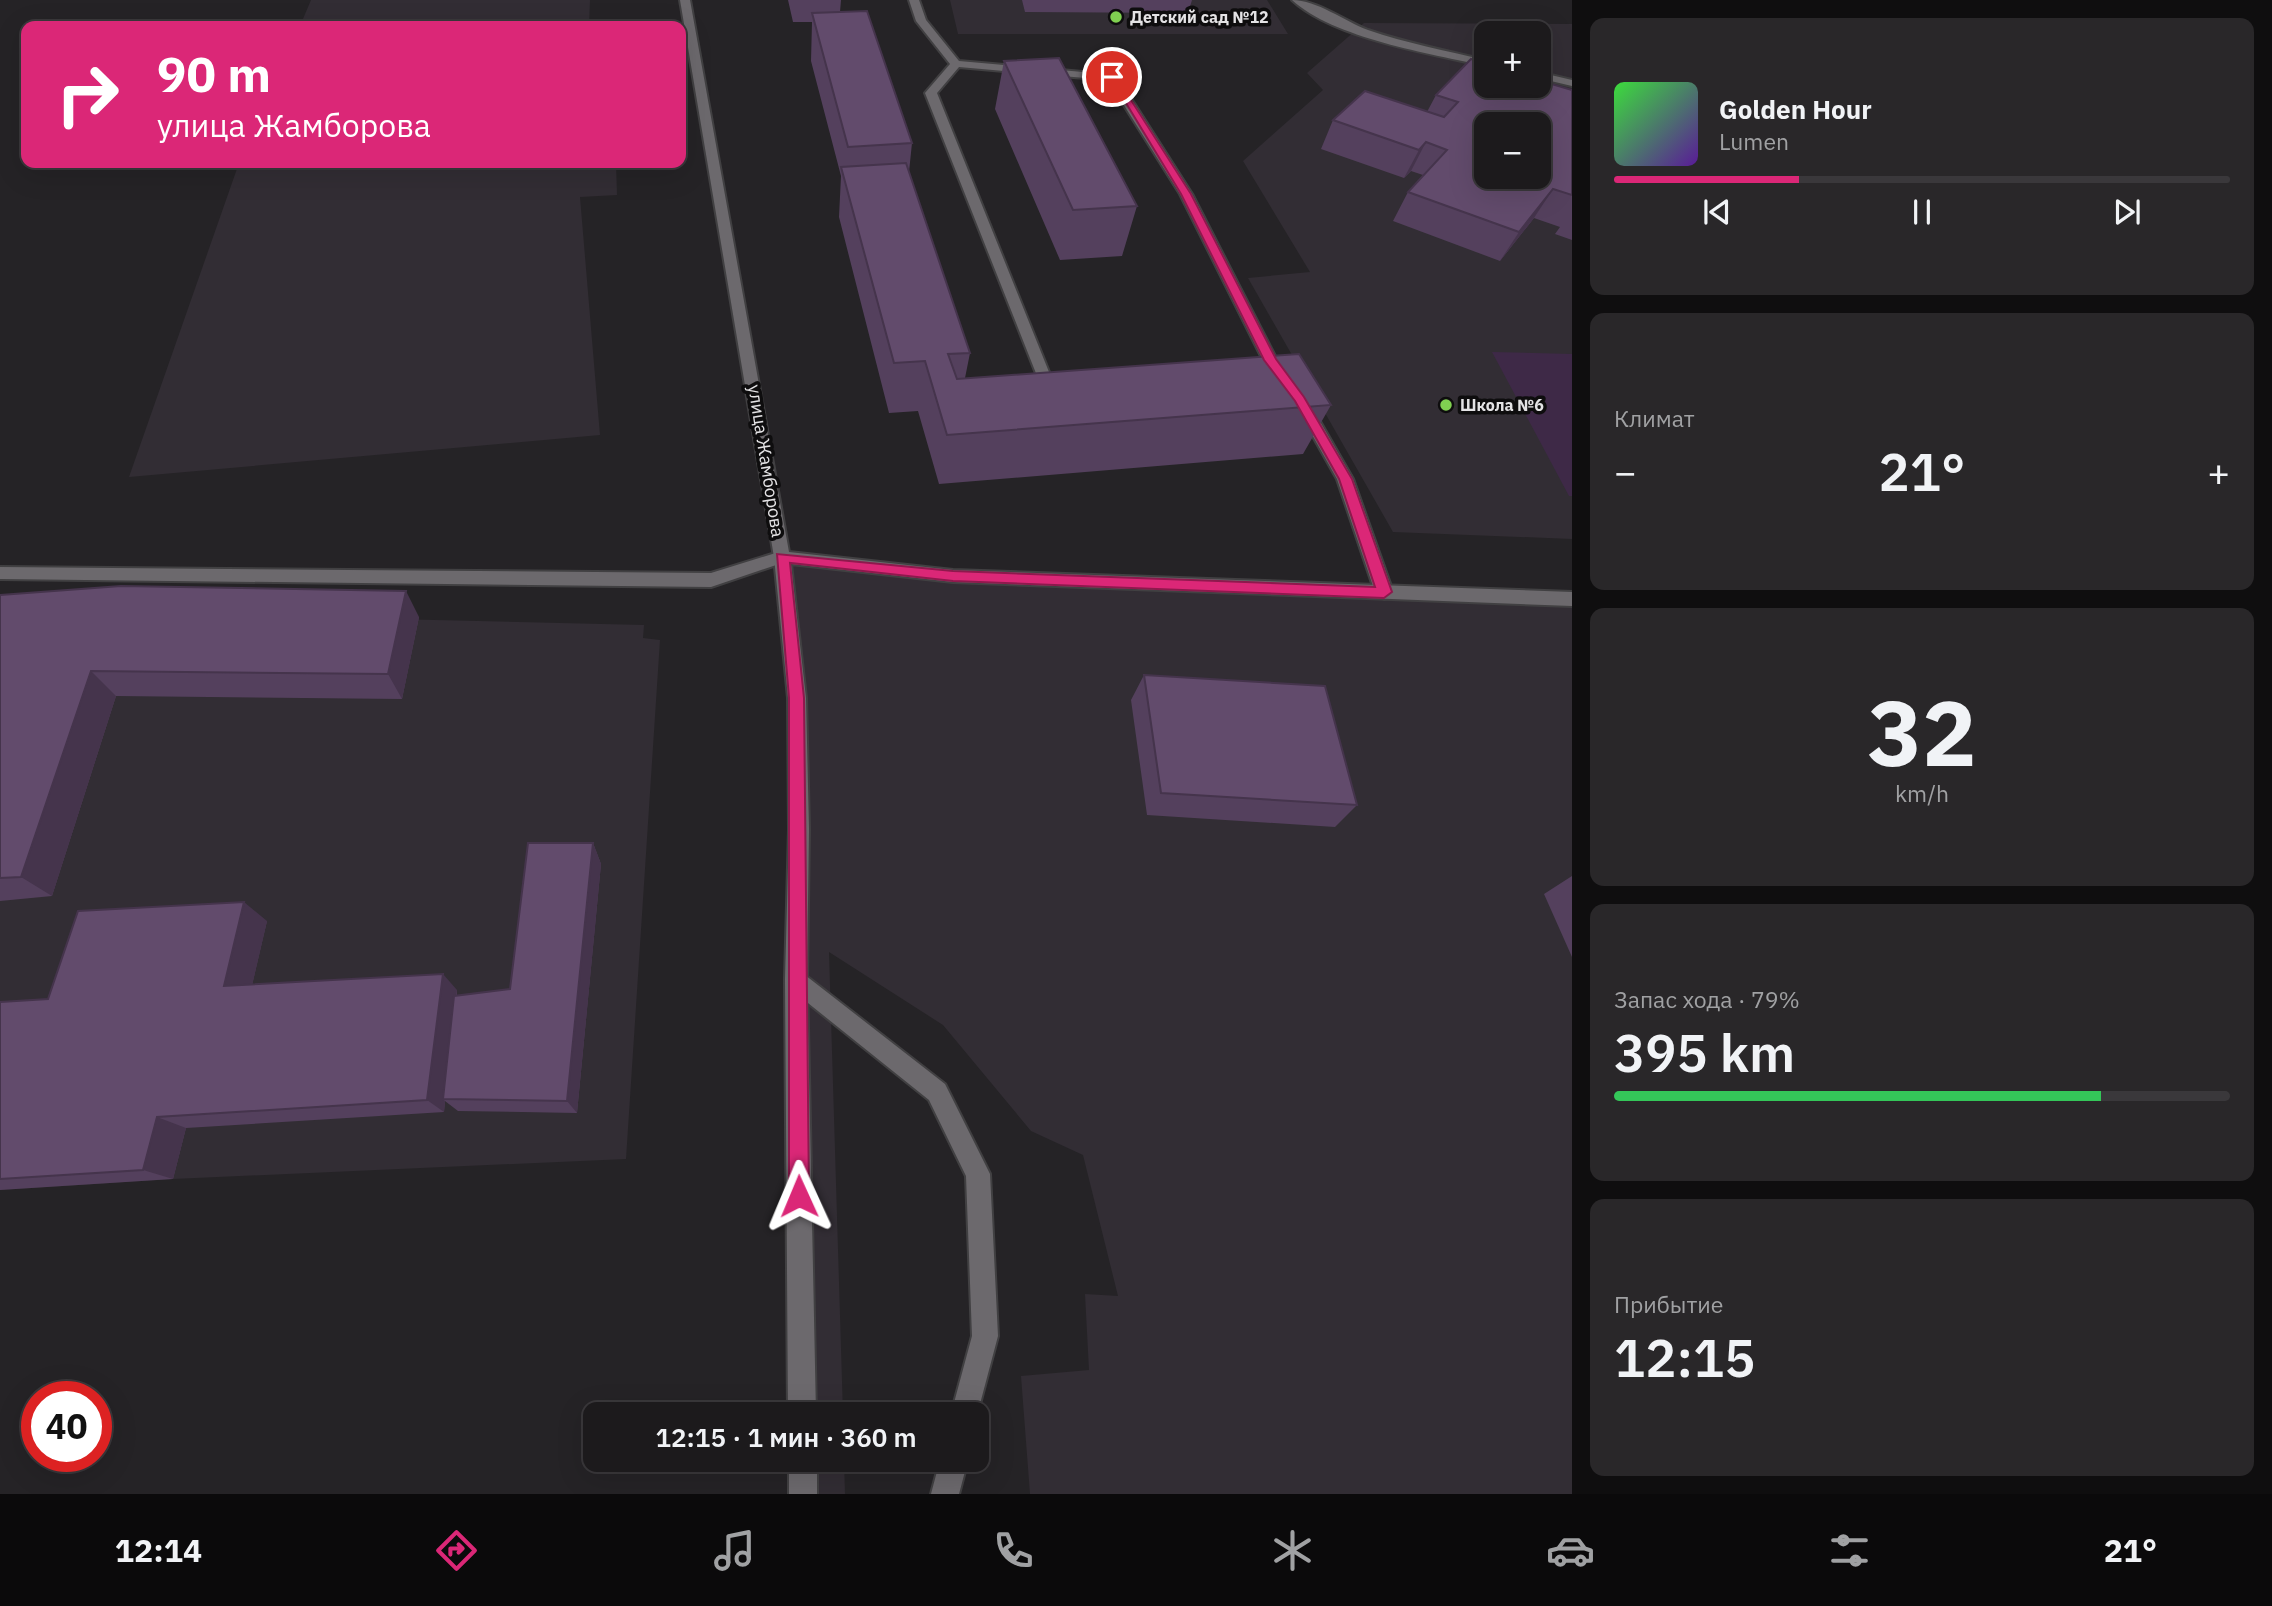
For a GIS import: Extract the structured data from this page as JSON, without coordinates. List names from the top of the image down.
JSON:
{
  "streets": {
    "street": ["улица Жамборова"]
  },
  "places": ["Детский сад №12", "Школа №6"],
  "page": {
    "map_buttons": ["+", "−"],
    "turn": ["90 m", "улица Жамборова"],
    "song": ["Golden Hour", "Lumen"],
    "tile": [
      "Климат",
      ["32", "km/h"],
      ["Запас хода · 79%", "395 km"],
      ["Прибытие", "12:15"]
    ],
    "heat": ["−", "21°", "+"],
    "limit": "40",
    "trip": "12:15 · 1 мин · 360 m",
    "tabs": ["12:14", "21°"]
  }
}
